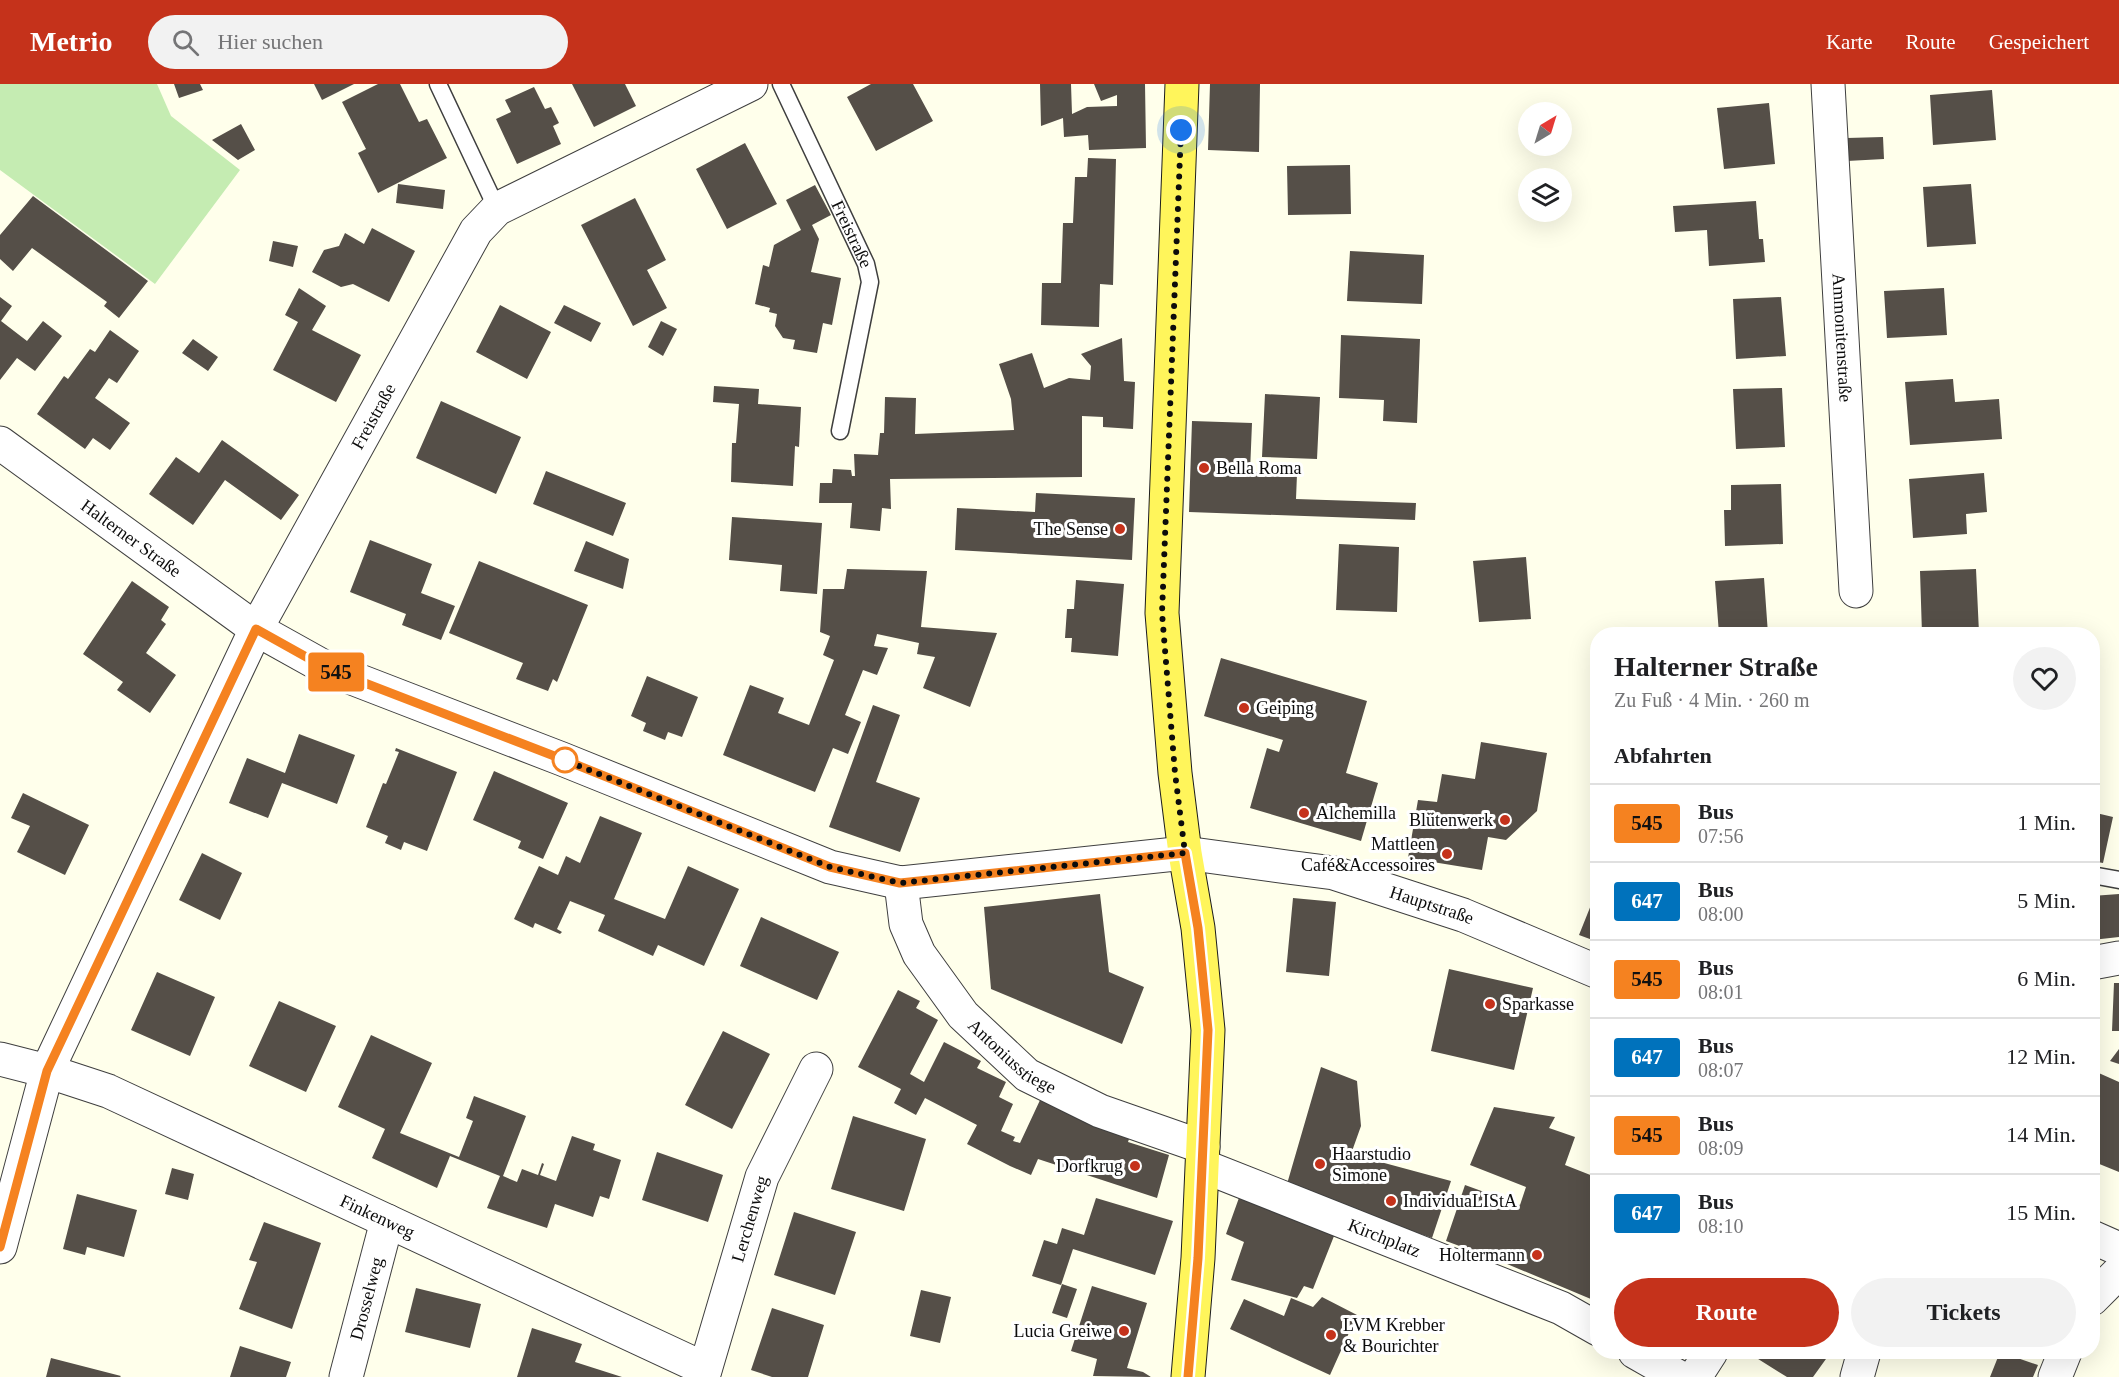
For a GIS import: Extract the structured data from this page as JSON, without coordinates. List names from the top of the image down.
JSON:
{
  "streets": {
    "street": [
      "Freistraße",
      "Ammonitenstraße",
      "Halterner Straße",
      "Hauptstraße",
      "Antoniusstiege",
      "Finkenweg",
      "Lerchenweg",
      "Kirchplatz",
      "Drosselweg"
    ]
  },
  "crossings": [
    ["Freistraße", "Halterner Straße"],
    ["Freistraße", "Finkenweg"],
    ["Halterner Straße", "Hauptstraße"],
    ["Halterner Straße", "Antoniusstiege"],
    ["Antoniusstiege", "Kirchplatz"],
    ["Finkenweg", "Lerchenweg"],
    ["Finkenweg", "Drosselweg"]
  ],
  "places": [
    "Bella Roma",
    "The Sense",
    "Geiping",
    "Alchemilla",
    "Blütenwerk",
    "Mattleen Café&Accessoires",
    "Sparkasse",
    "Haarstudio Simone",
    "Dorfkrug",
    "IndividuaLIStA",
    "Holtermann",
    "Lucia Greiwe",
    "LVM Krebber & Bourichter"
  ],
  "lines": ["bus line 545"],
  "north": "top right",
  "page": {
    "header": "Metrio",
    "search": "Hier suchen",
    "nav": ["Karte", "Route", "Gespeichert"],
    "on_map": "545",
    "heading": [
      ["Halterner Straße", "Zu Fuß · 4 Min. · 260 m"],
      "Abfahrten"
    ],
    "list": [
      {
        "mark": "545",
        "name": "Bus",
        "note": "07:56",
        "value": "1 Min."
      },
      {
        "mark": "647",
        "name": "Bus",
        "note": "08:00",
        "value": "5 Min."
      },
      {
        "mark": "545",
        "name": "Bus",
        "note": "08:01",
        "value": "6 Min."
      },
      {
        "mark": "647",
        "name": "Bus",
        "note": "08:07",
        "value": "12 Min."
      },
      {
        "mark": "545",
        "name": "Bus",
        "note": "08:09",
        "value": "14 Min."
      },
      {
        "mark": "647",
        "name": "Bus",
        "note": "08:10",
        "value": "15 Min."
      }
    ],
    "buttons": ["Route", "Tickets"]
  }
}
